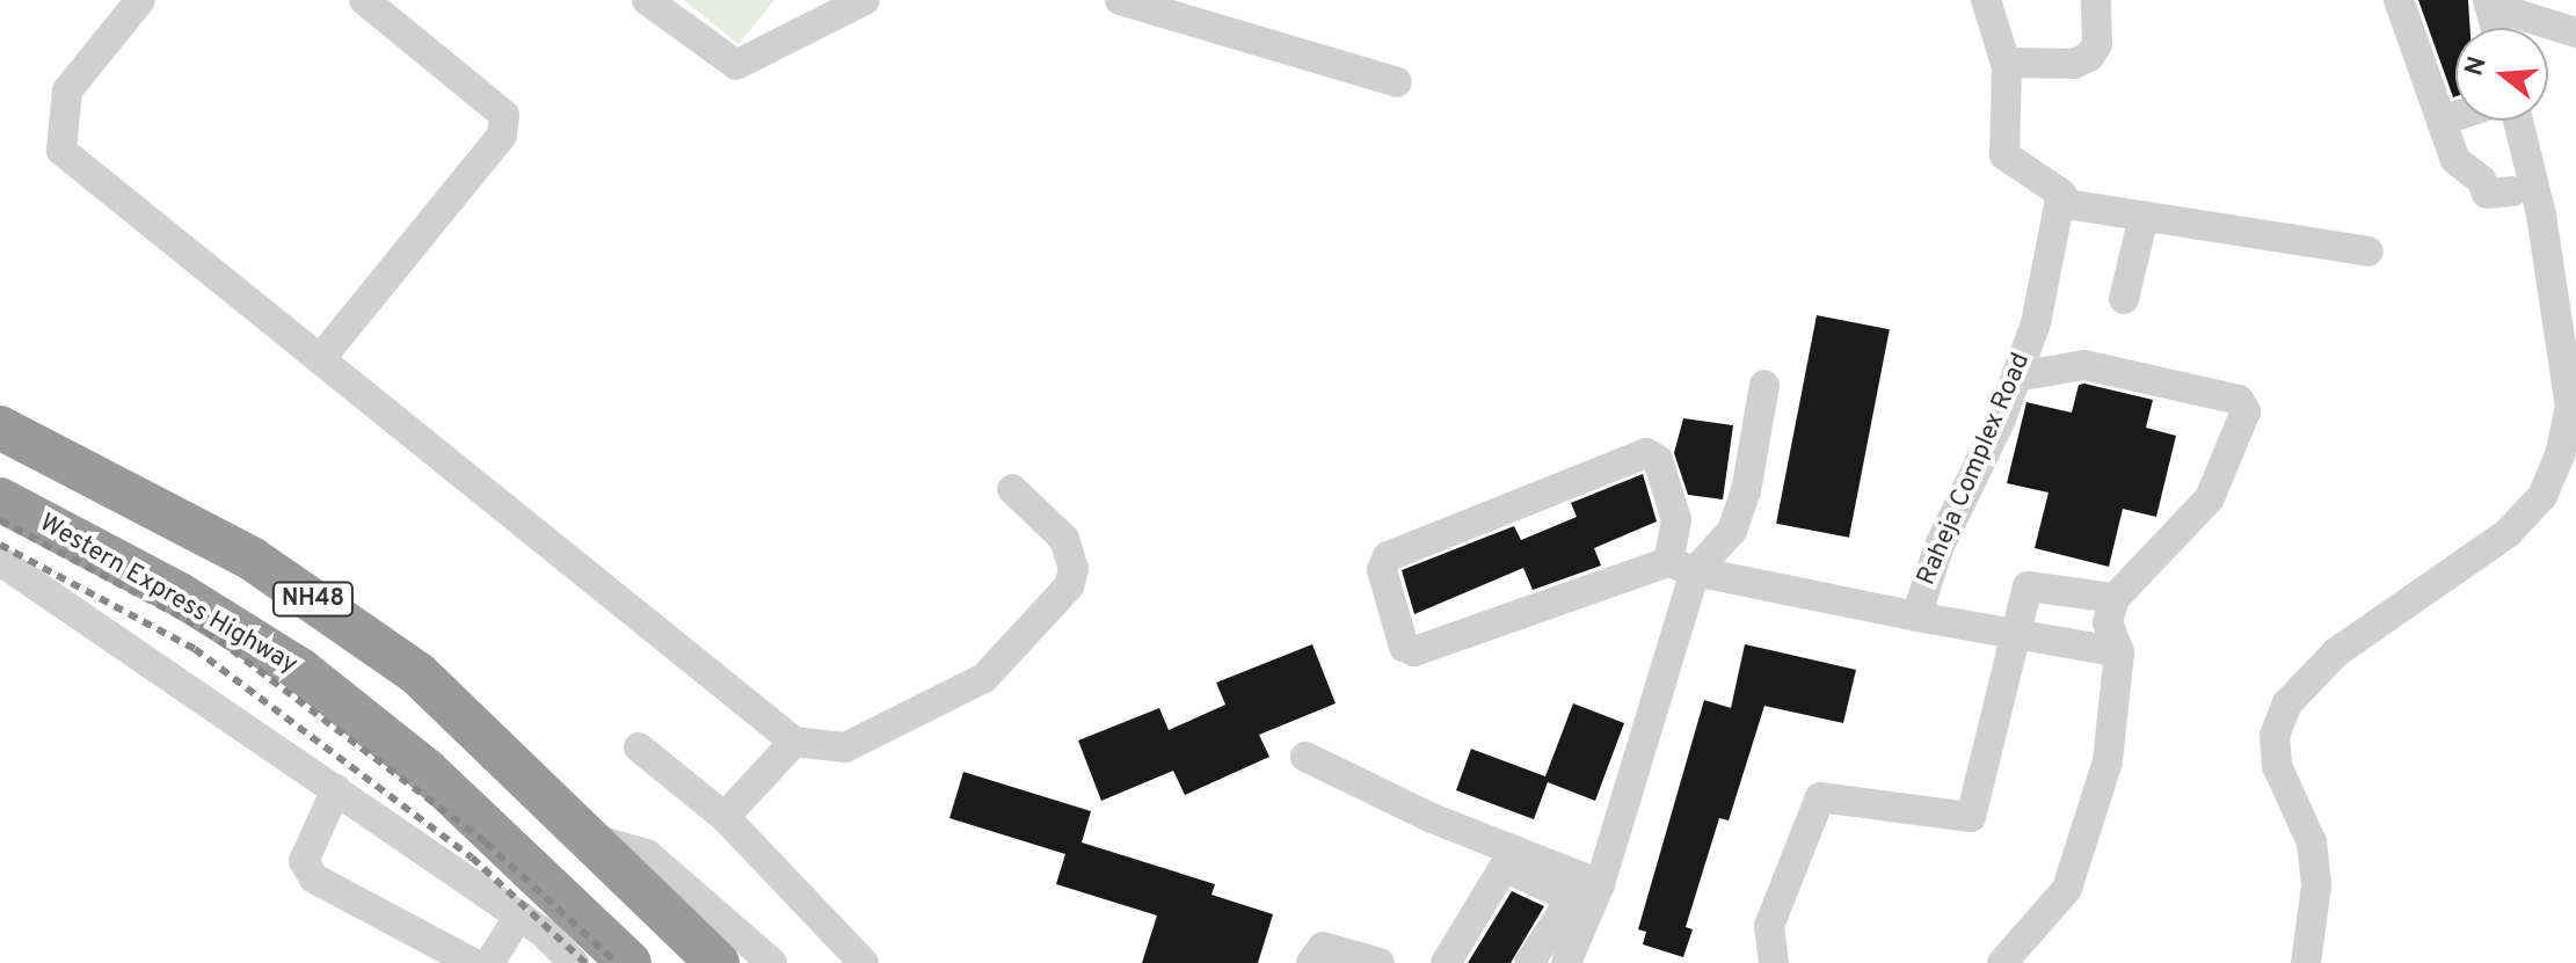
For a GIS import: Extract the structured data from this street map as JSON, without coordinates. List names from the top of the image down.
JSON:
{
  "streets": {
    "highway": ["Western Express Highway", "NH48"],
    "street": ["Raheja Complex Road"]
  },
  "crossings": [
    ["Western Express Highway", "NH48"]
  ],
  "north": "left"
}
